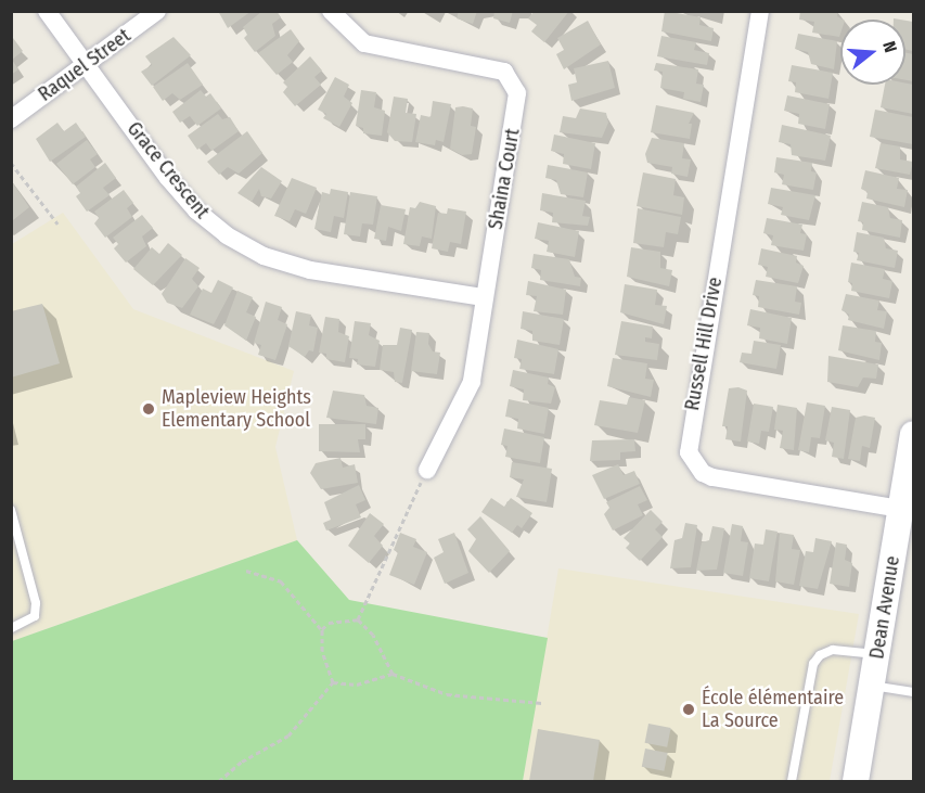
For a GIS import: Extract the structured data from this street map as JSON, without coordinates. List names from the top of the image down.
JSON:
{
  "streets": {
    "street": [
      "Raquel Street",
      "Grace Crescent",
      "Shaina Court",
      "Russell Hill Drive",
      "Dean Avenue"
    ]
  },
  "crossings": [
    ["Raquel Street", "Grace Crescent"],
    ["Grace Crescent", "Shaina Court"],
    ["Russell Hill Drive", "Dean Avenue"]
  ],
  "places": ["Mapleview Heights Elementary School", "École élémentaire La Source"],
  "north": "right"
}
